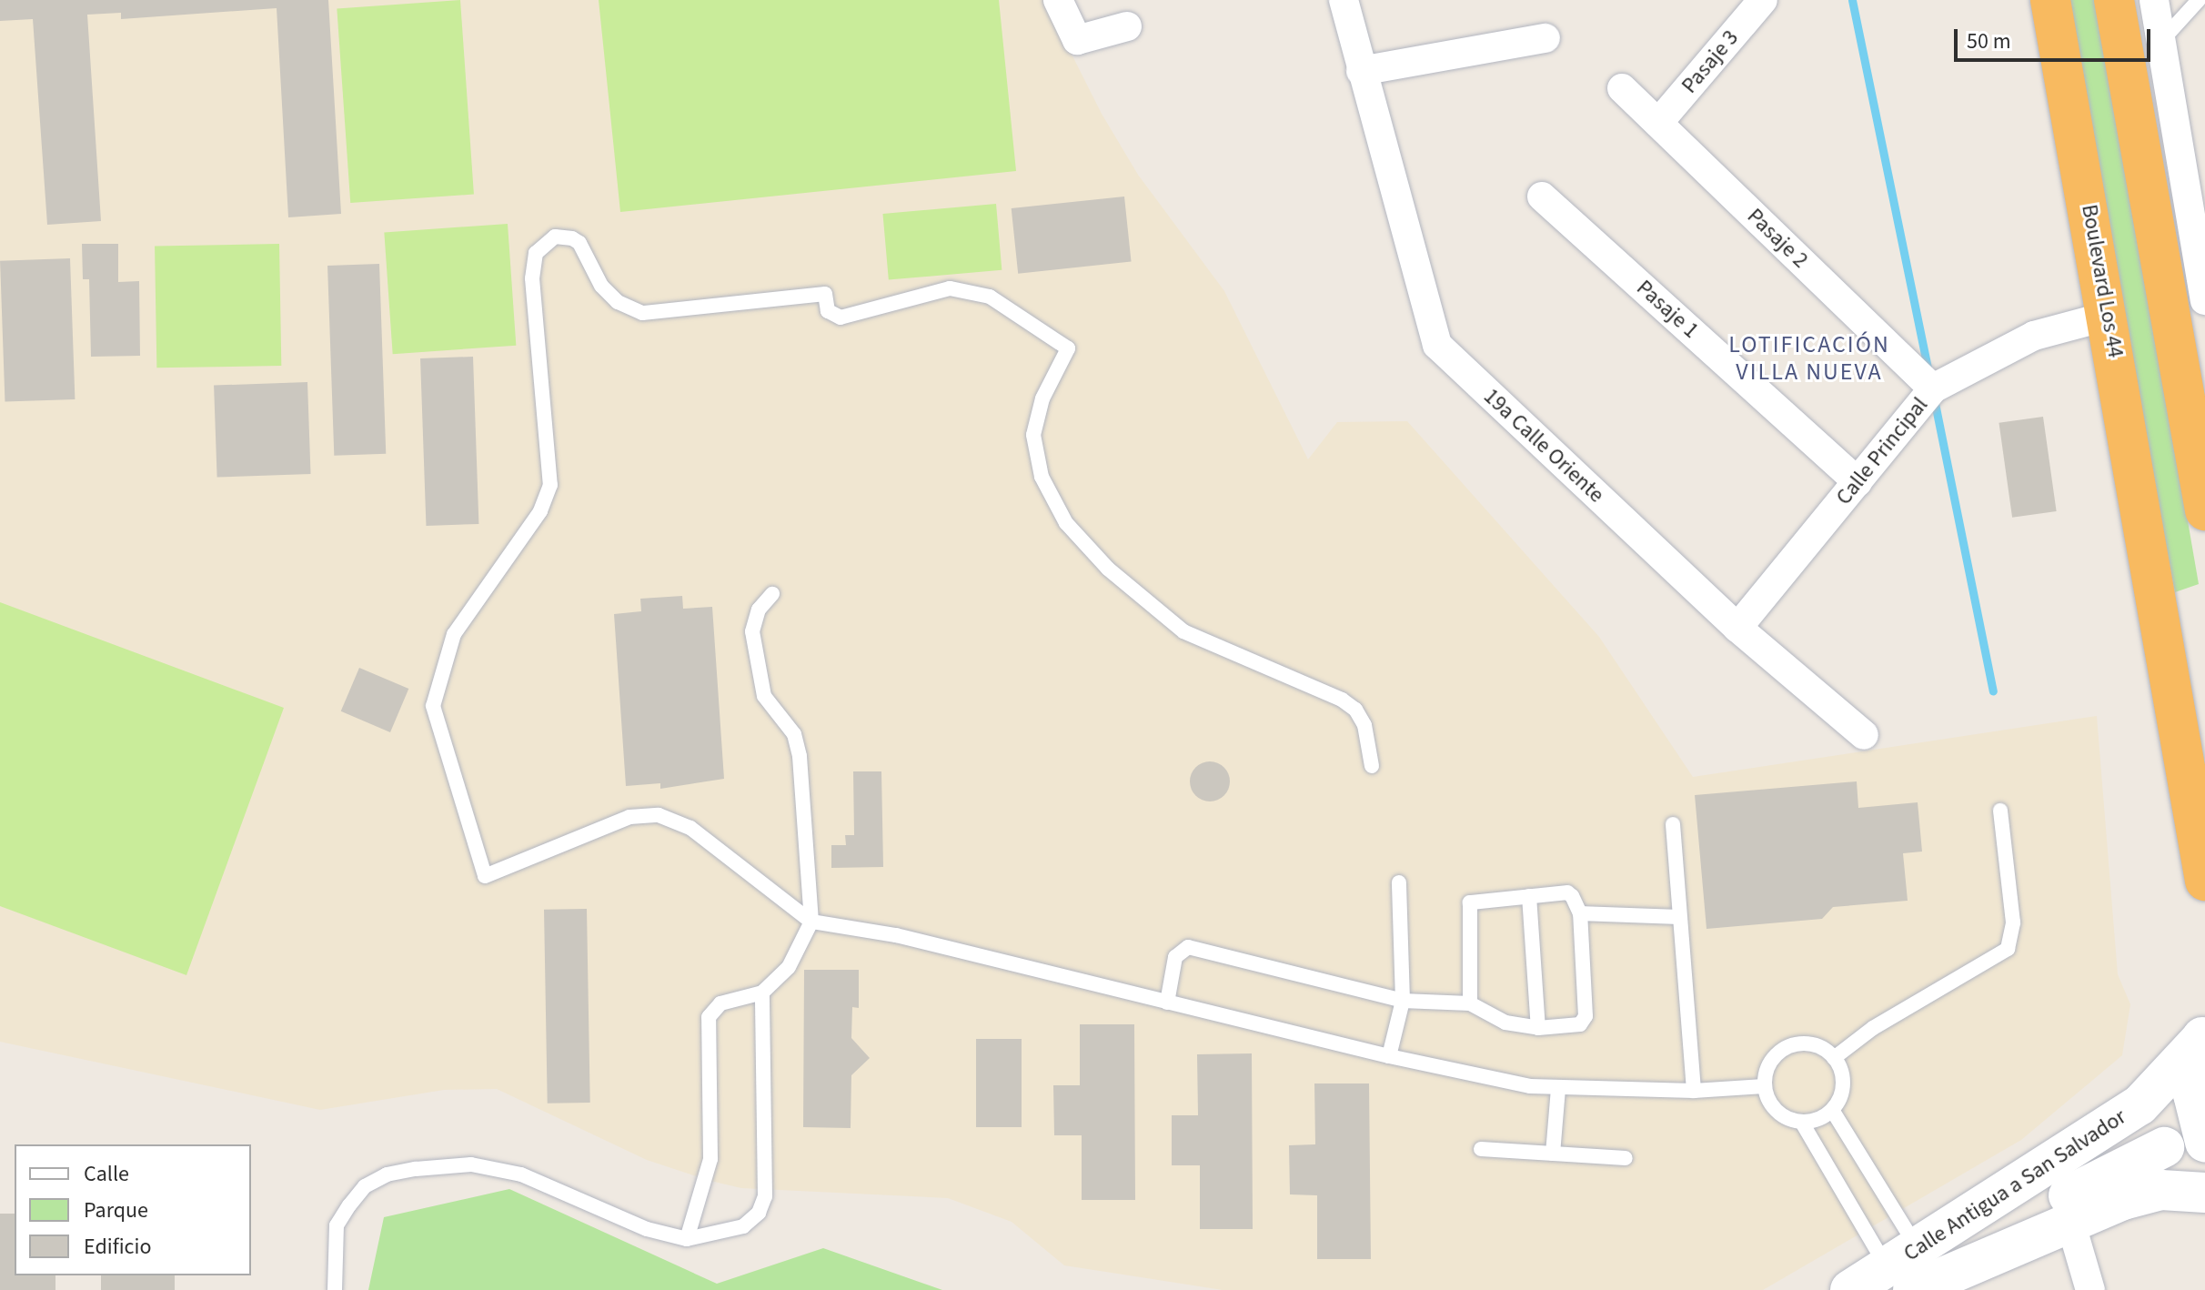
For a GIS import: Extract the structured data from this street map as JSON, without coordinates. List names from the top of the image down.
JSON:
{
  "streets": {
    "highway": ["Boulevard Los 44"],
    "main road": ["Calle Antigua a San Salvador"],
    "street": [
      "Pasaje 3",
      "Pasaje 2",
      "Pasaje 1",
      "19a Calle Oriente",
      "Calle Principal"
    ]
  },
  "crossings": [
    ["Pasaje 3", "Pasaje 2"],
    ["Pasaje 2", "Calle Principal"],
    ["Boulevard Los 44", "Calle Principal"],
    ["Pasaje 1", "Calle Principal"],
    ["19a Calle Oriente", "Calle Principal"]
  ],
  "districts": ["LOTIFICACIÓN VILLA NUEVA"],
  "legend": ["Calle", "Parque", "Edificio"],
  "scale_bar": "50 m"
}
